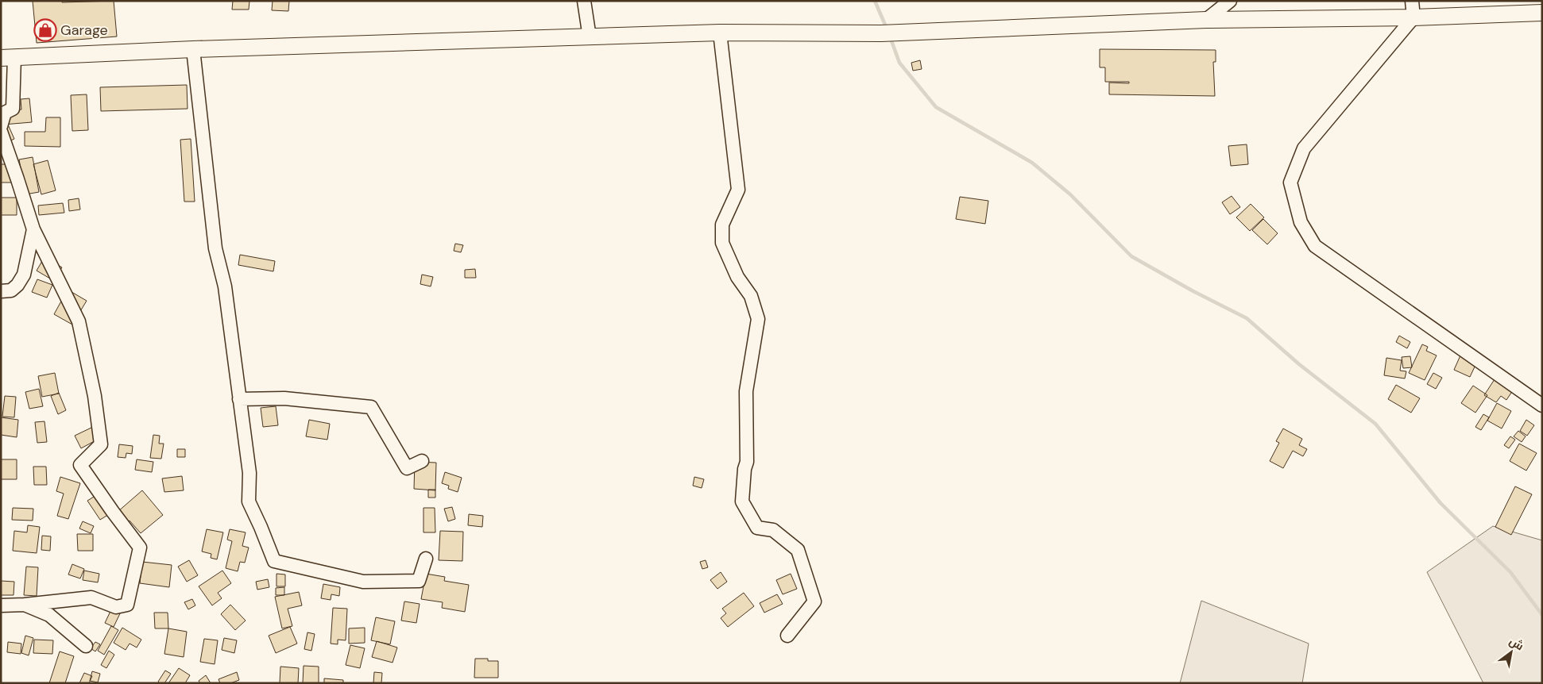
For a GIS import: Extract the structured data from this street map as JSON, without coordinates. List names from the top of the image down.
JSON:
{
  "places": {
    "shop": ["Garage"]
  },
  "north": "top right"
}
